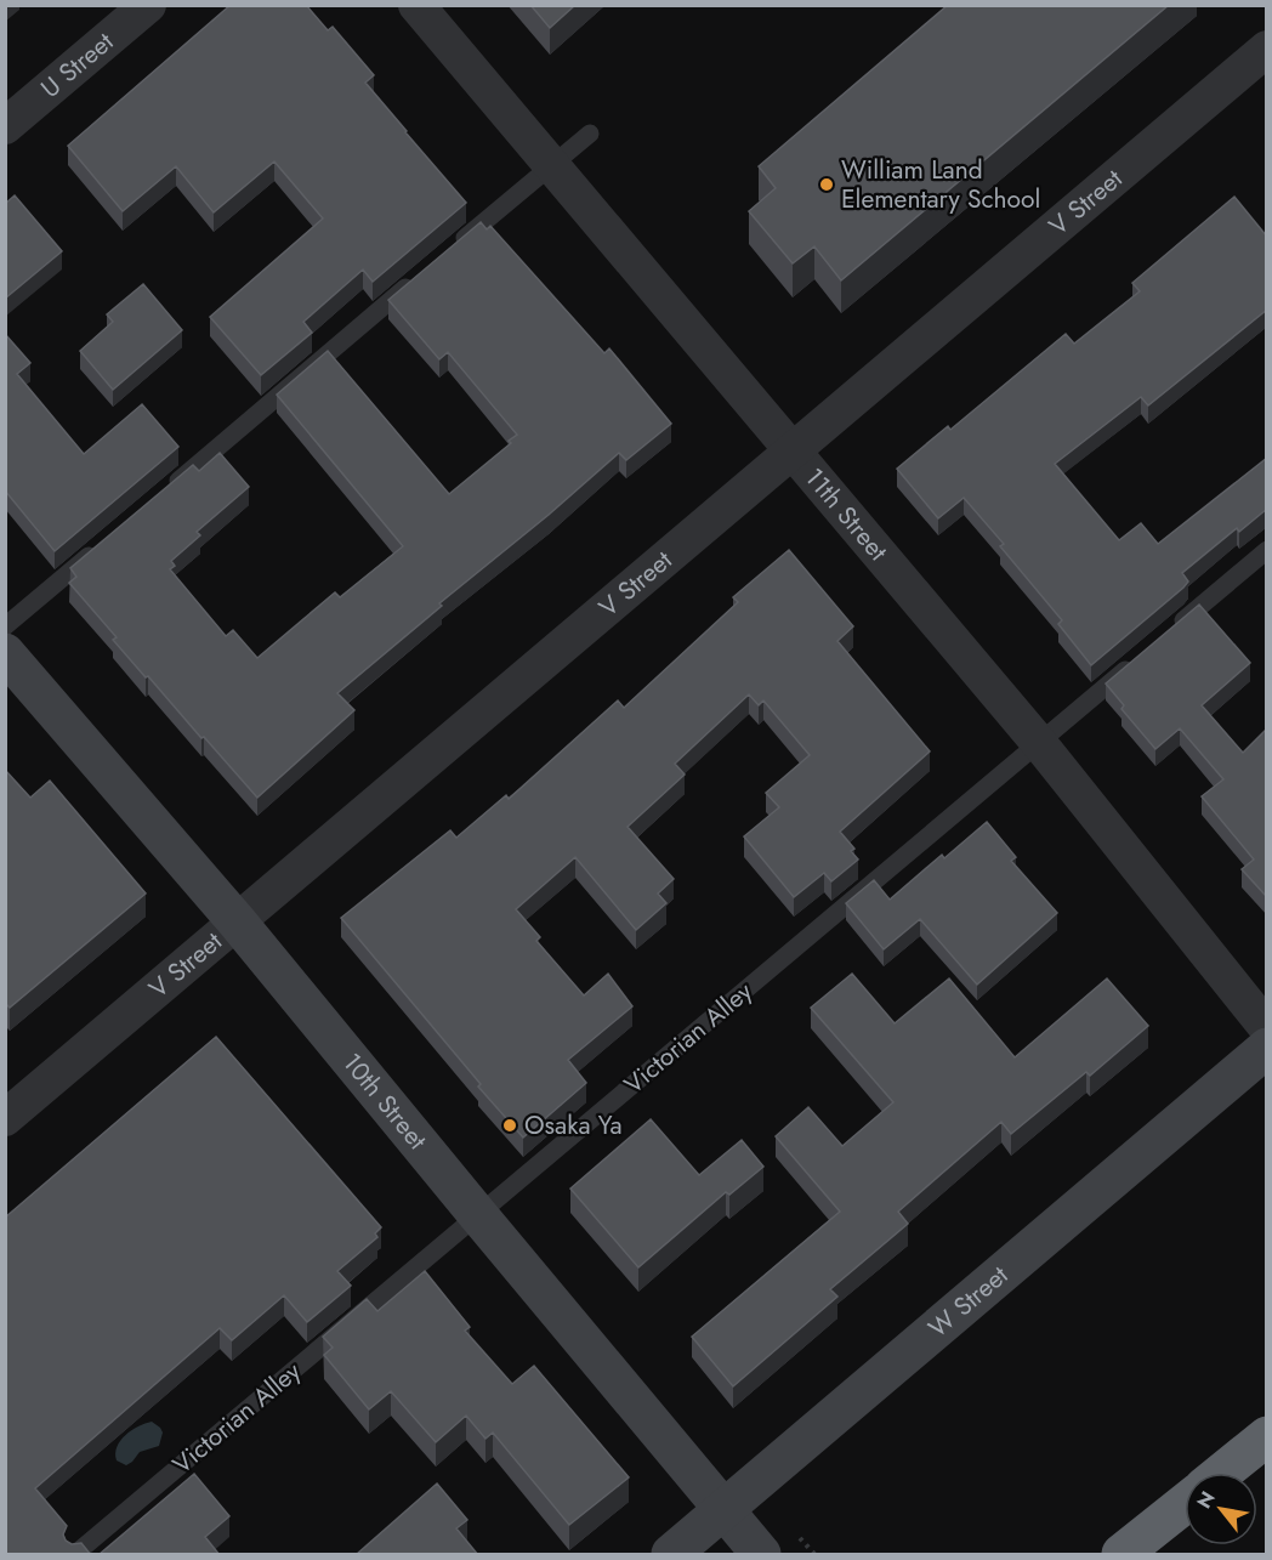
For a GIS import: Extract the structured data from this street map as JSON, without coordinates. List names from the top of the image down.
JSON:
{
  "streets": {
    "street": [
      "U Street",
      "V Street",
      "11th Street",
      "10th Street",
      "W Street"
    ],
    "lane": ["Victorian Alley"]
  },
  "crossings": [
    ["V Street", "11th Street"],
    ["V Street", "10th Street"],
    ["11th Street", "Victorian Alley"],
    ["Victorian Alley", "10th Street"],
    ["10th Street", "W Street"]
  ],
  "places": ["William Land Elementary School", "Osaka Ya"],
  "north": "top left"
}
